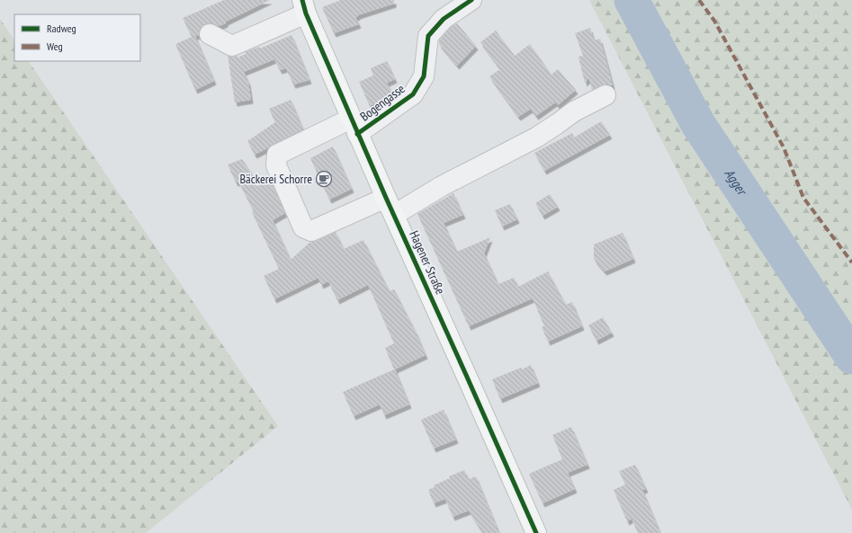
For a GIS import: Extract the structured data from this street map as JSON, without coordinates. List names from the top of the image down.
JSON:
{
  "streets": {
    "main road": ["Hagener Straße"],
    "street": ["Bogengasse"]
  },
  "crossings": [
    ["Bogengasse", "Hagener Straße"]
  ],
  "water": ["Agger"],
  "places": {
    "cafe": ["Bäckerei Schorre"]
  },
  "legend": ["Radweg", "Weg"]
}
